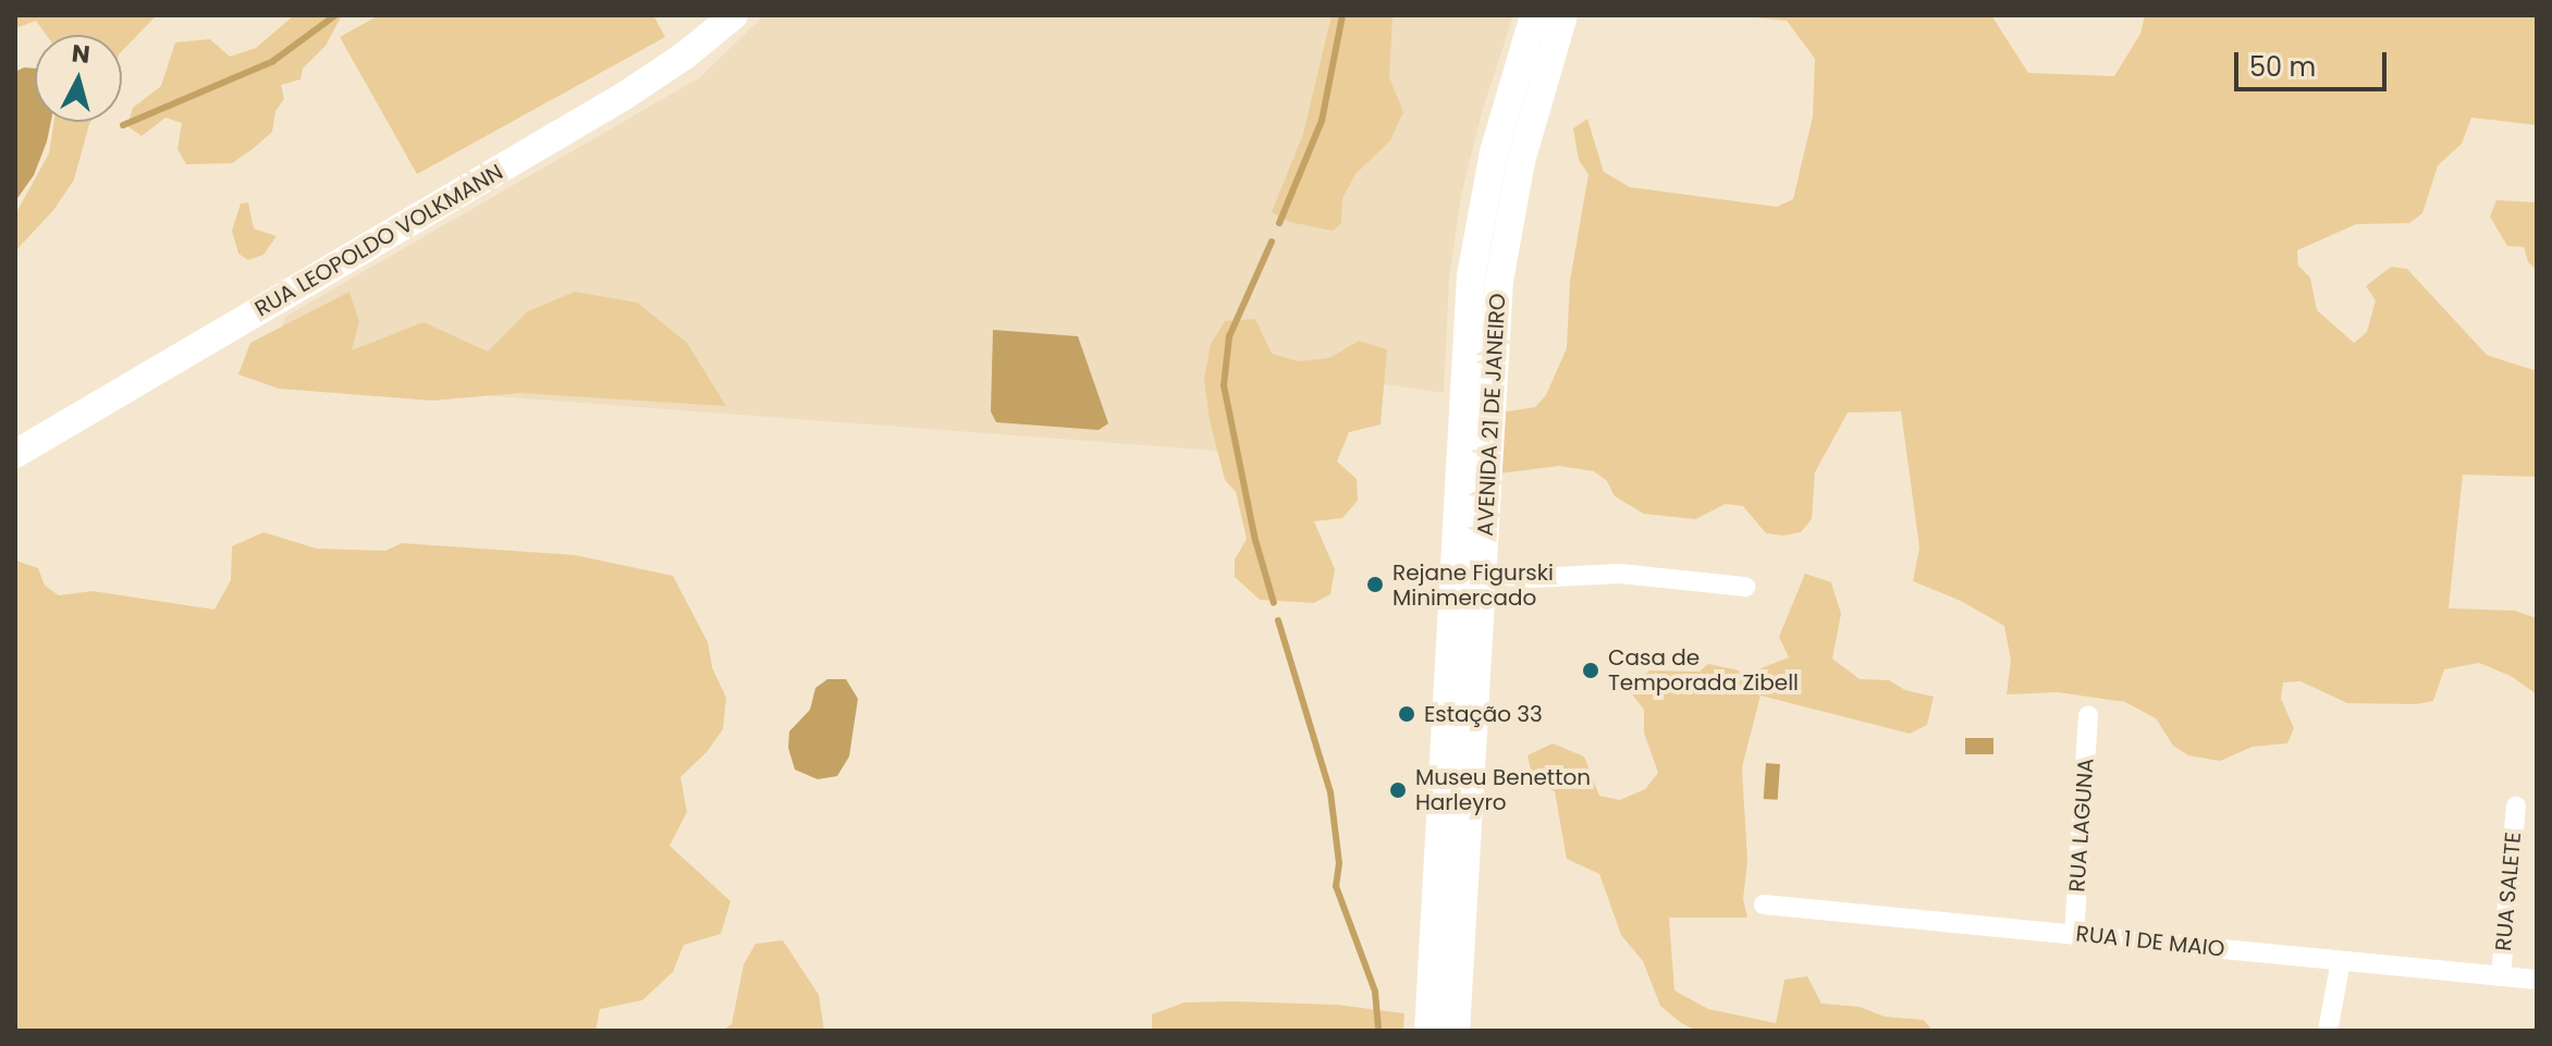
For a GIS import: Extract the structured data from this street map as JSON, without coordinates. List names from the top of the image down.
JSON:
{
  "streets": {
    "street": [
      "RUA LEOPOLDO VOLKMANN",
      "AVENIDA 21 DE JANEIRO",
      "RUA LAGUNA",
      "RUA SALETE",
      "RUA 1 DE MAIO"
    ]
  },
  "crossings": [
    ["RUA LAGUNA", "RUA 1 DE MAIO"],
    ["RUA SALETE", "RUA 1 DE MAIO"]
  ],
  "places": [
    "Rejane Figurski Minimercado",
    "Casa de Temporada Zibell",
    "Estação 33",
    "Museu Benetton Harleyro"
  ],
  "scale_bar": "50 m",
  "north": "top"
}
